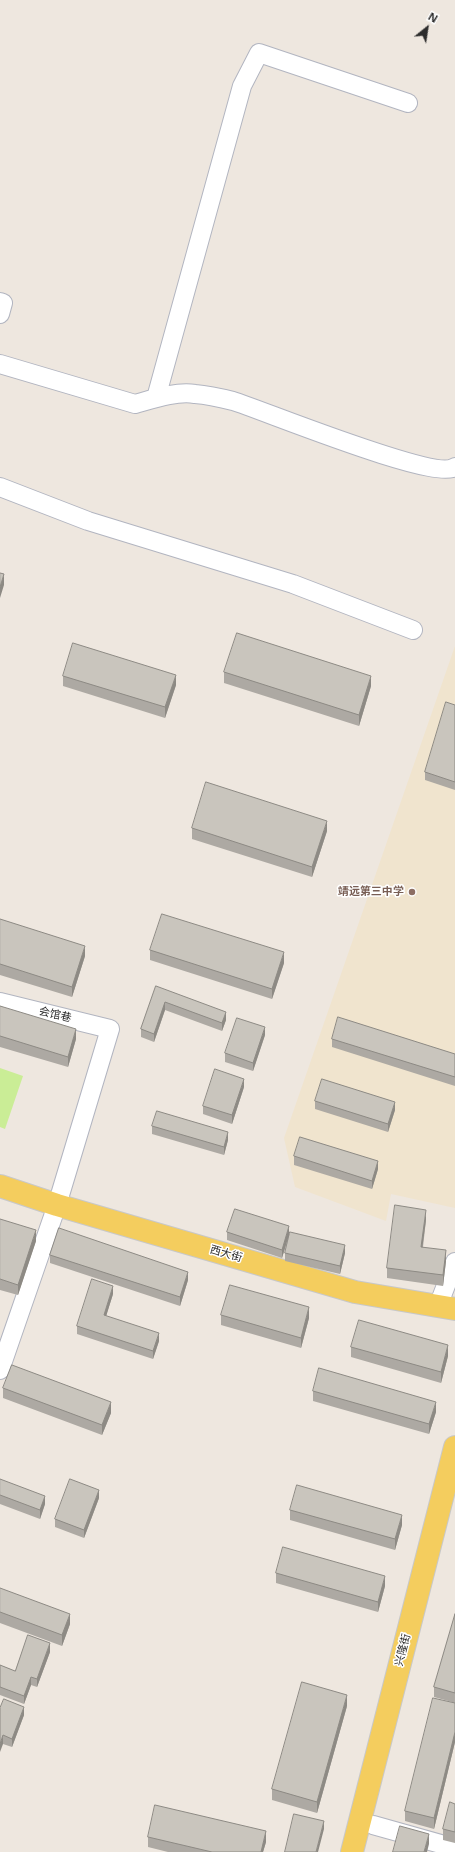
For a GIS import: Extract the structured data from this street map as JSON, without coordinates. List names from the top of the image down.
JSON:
{
  "streets": {
    "main road": ["西大街", "兴隆街"],
    "street": ["会馆巷"]
  },
  "crossings": [
    ["会馆巷", "西大街"]
  ],
  "places": ["靖远第三中学"],
  "north": "top right"
}
